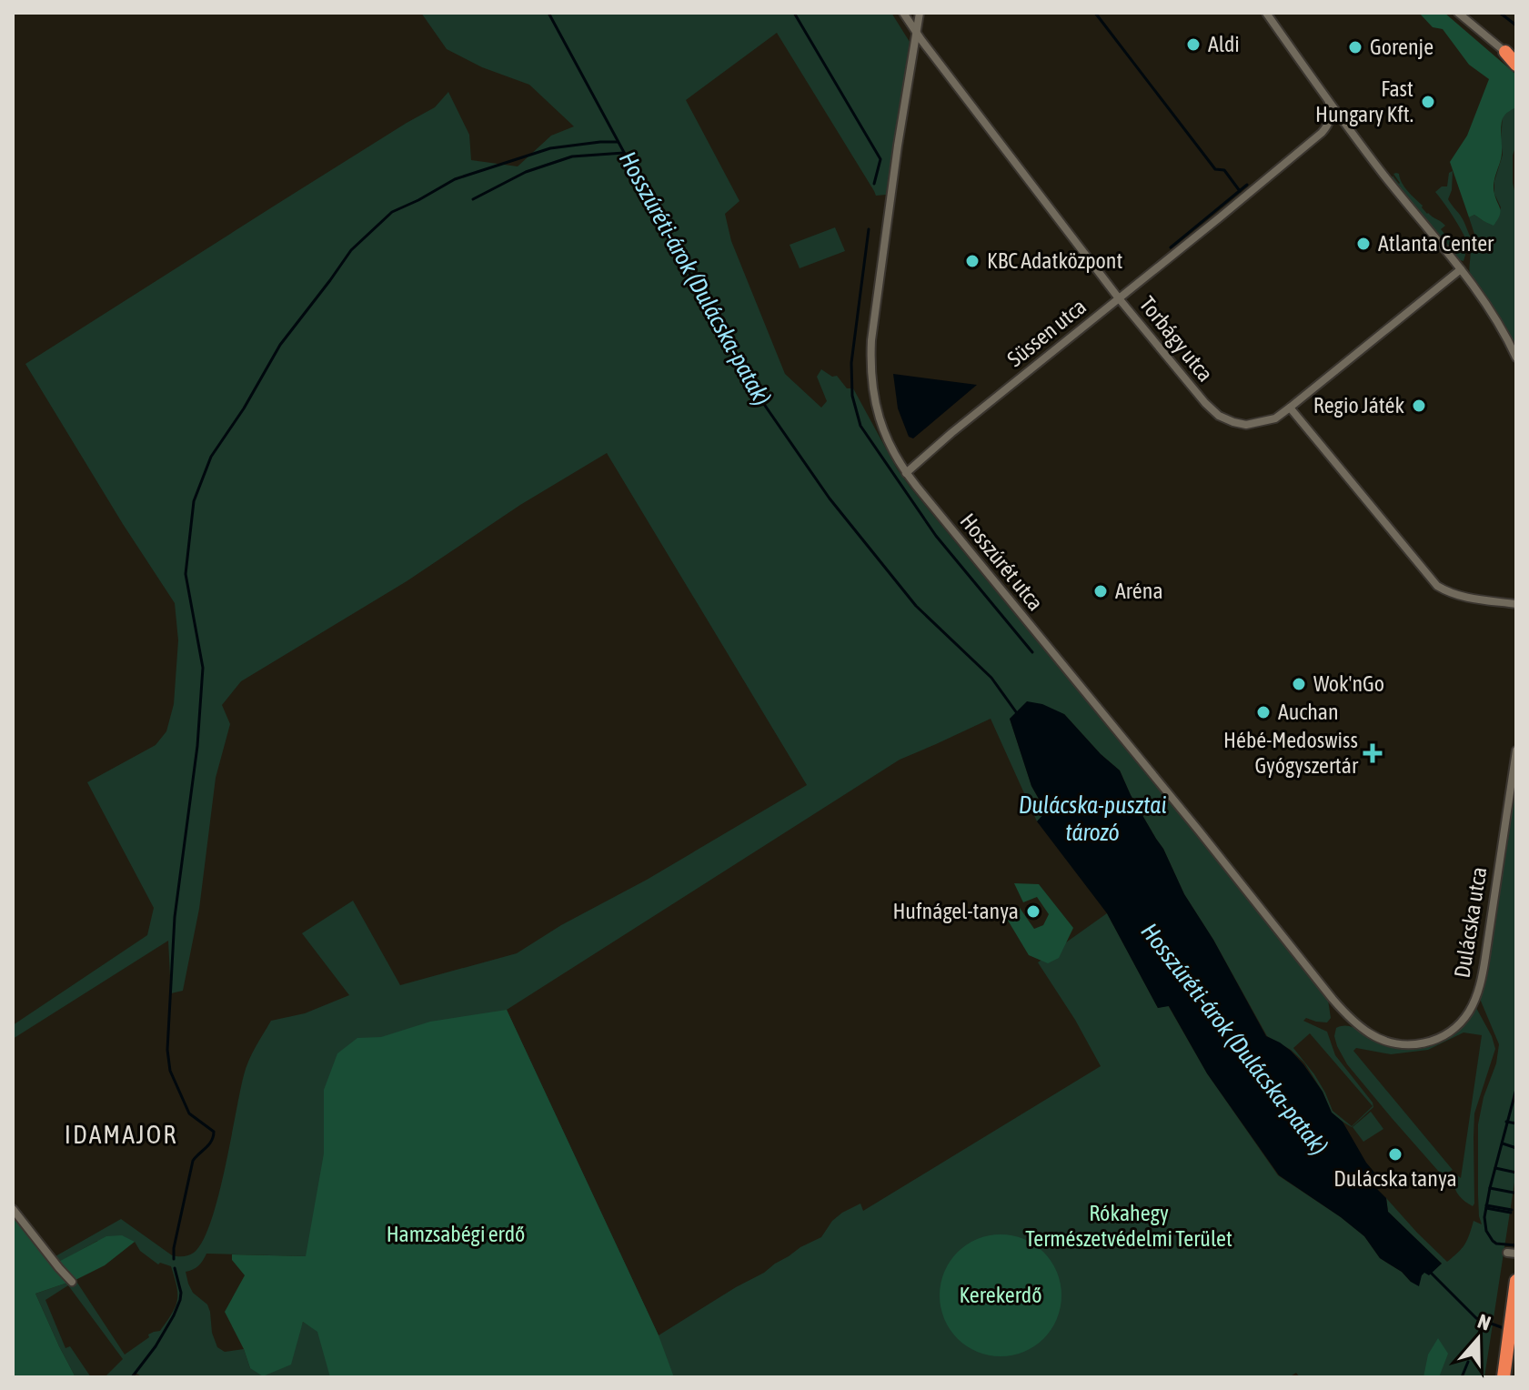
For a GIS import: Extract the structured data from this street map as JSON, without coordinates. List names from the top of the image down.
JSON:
{
  "streets": {
    "street": [
      "Süssen utca",
      "Torbágy utca",
      "Hosszúrét utca",
      "Dulácska utca"
    ]
  },
  "crossings": [
    ["Süssen utca", "Torbágy utca"],
    ["Süssen utca", "Hosszúrét utca"],
    ["Torbágy utca", "Hosszúrét utca"],
    ["Hosszúrét utca", "Dulácska utca"]
  ],
  "districts": ["IDAMAJOR"],
  "water": ["Hosszúréti-árok (Dulácska-patak)", "Dulácska-pusztai tározó"],
  "parks": ["Rókahegy Természetvédelmi Terület", "Hamzsabégi erdő", "Kerekerdő"],
  "places": {
    "other": [
      "Aldi",
      "Gorenje",
      "Fast Hungary Kft.",
      "Atlanta Center",
      "KBC Adatközpont",
      "Regio Játék",
      "Aréna",
      "Wok'nGo",
      "Auchan",
      "Hufnágel-tanya",
      "Dulácska tanya"
    ],
    "health": ["Hébé-Medoswiss Gyógyszertár"]
  },
  "north": "top"
}
